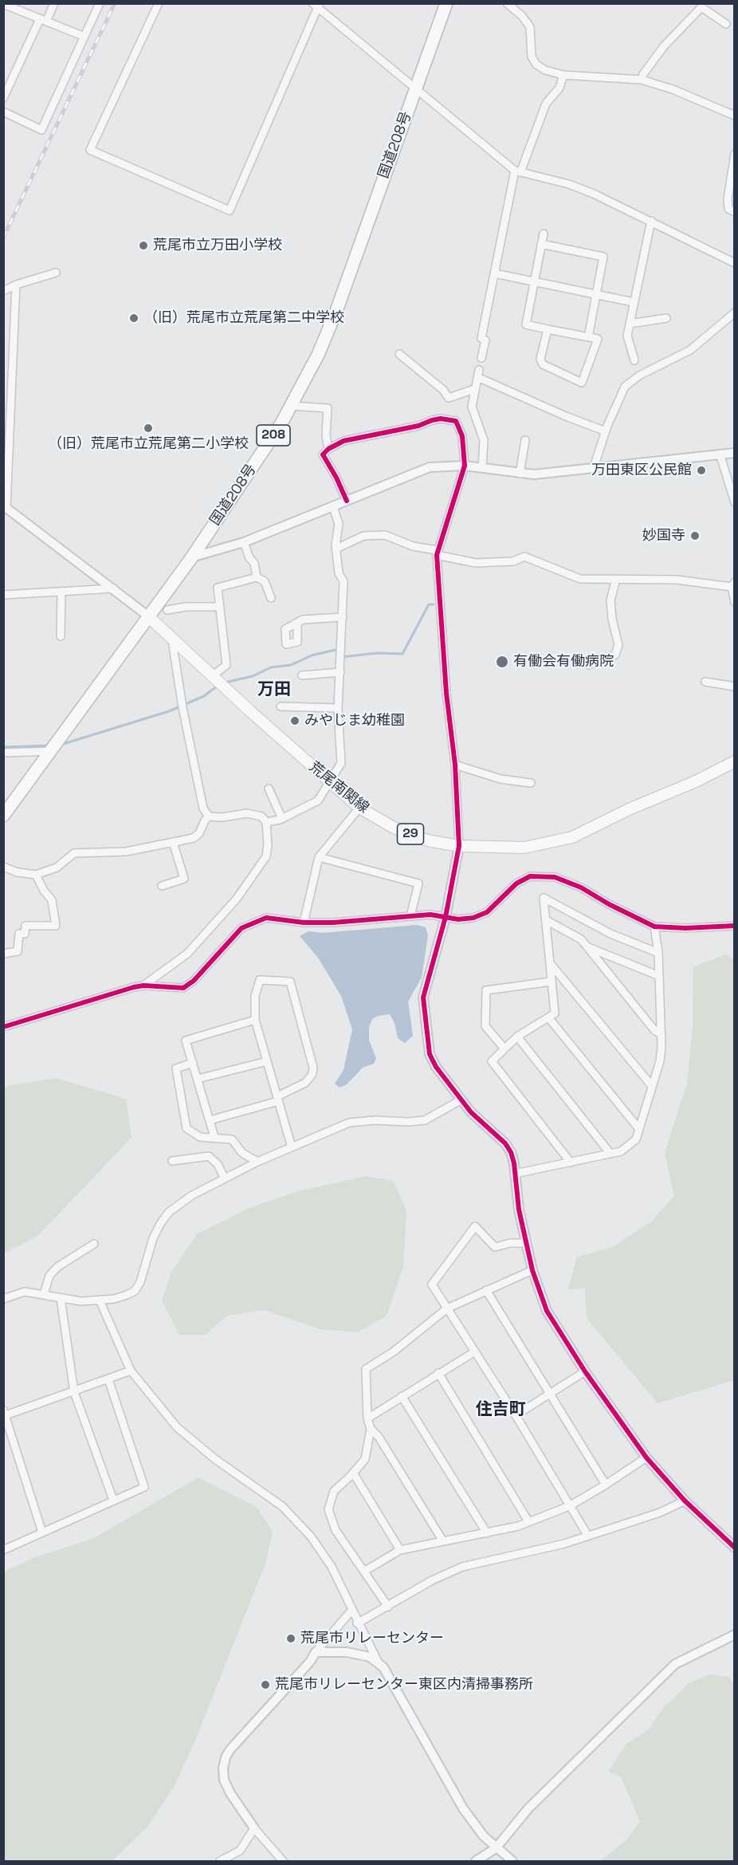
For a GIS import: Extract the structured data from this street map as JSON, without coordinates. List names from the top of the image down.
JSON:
{
  "streets": {
    "highway": ["国道208号", "208"],
    "main road": ["荒尾南関線", "29"]
  },
  "crossings": [
    ["国道208号", "荒尾南関線"]
  ],
  "districts": ["万田", "住吉町"],
  "places": [
    "荒尾市立万田小学校",
    "（旧）荒尾市立荒尾第二中学校",
    "（旧）荒尾市立荒尾第二小学校",
    "万田東区公民館",
    "妙国寺",
    "有働会有働病院",
    "みやじま幼稚園",
    "荒尾市リレーセンター",
    "荒尾市リレーセンター東区内清掃事務所"
  ]
}
